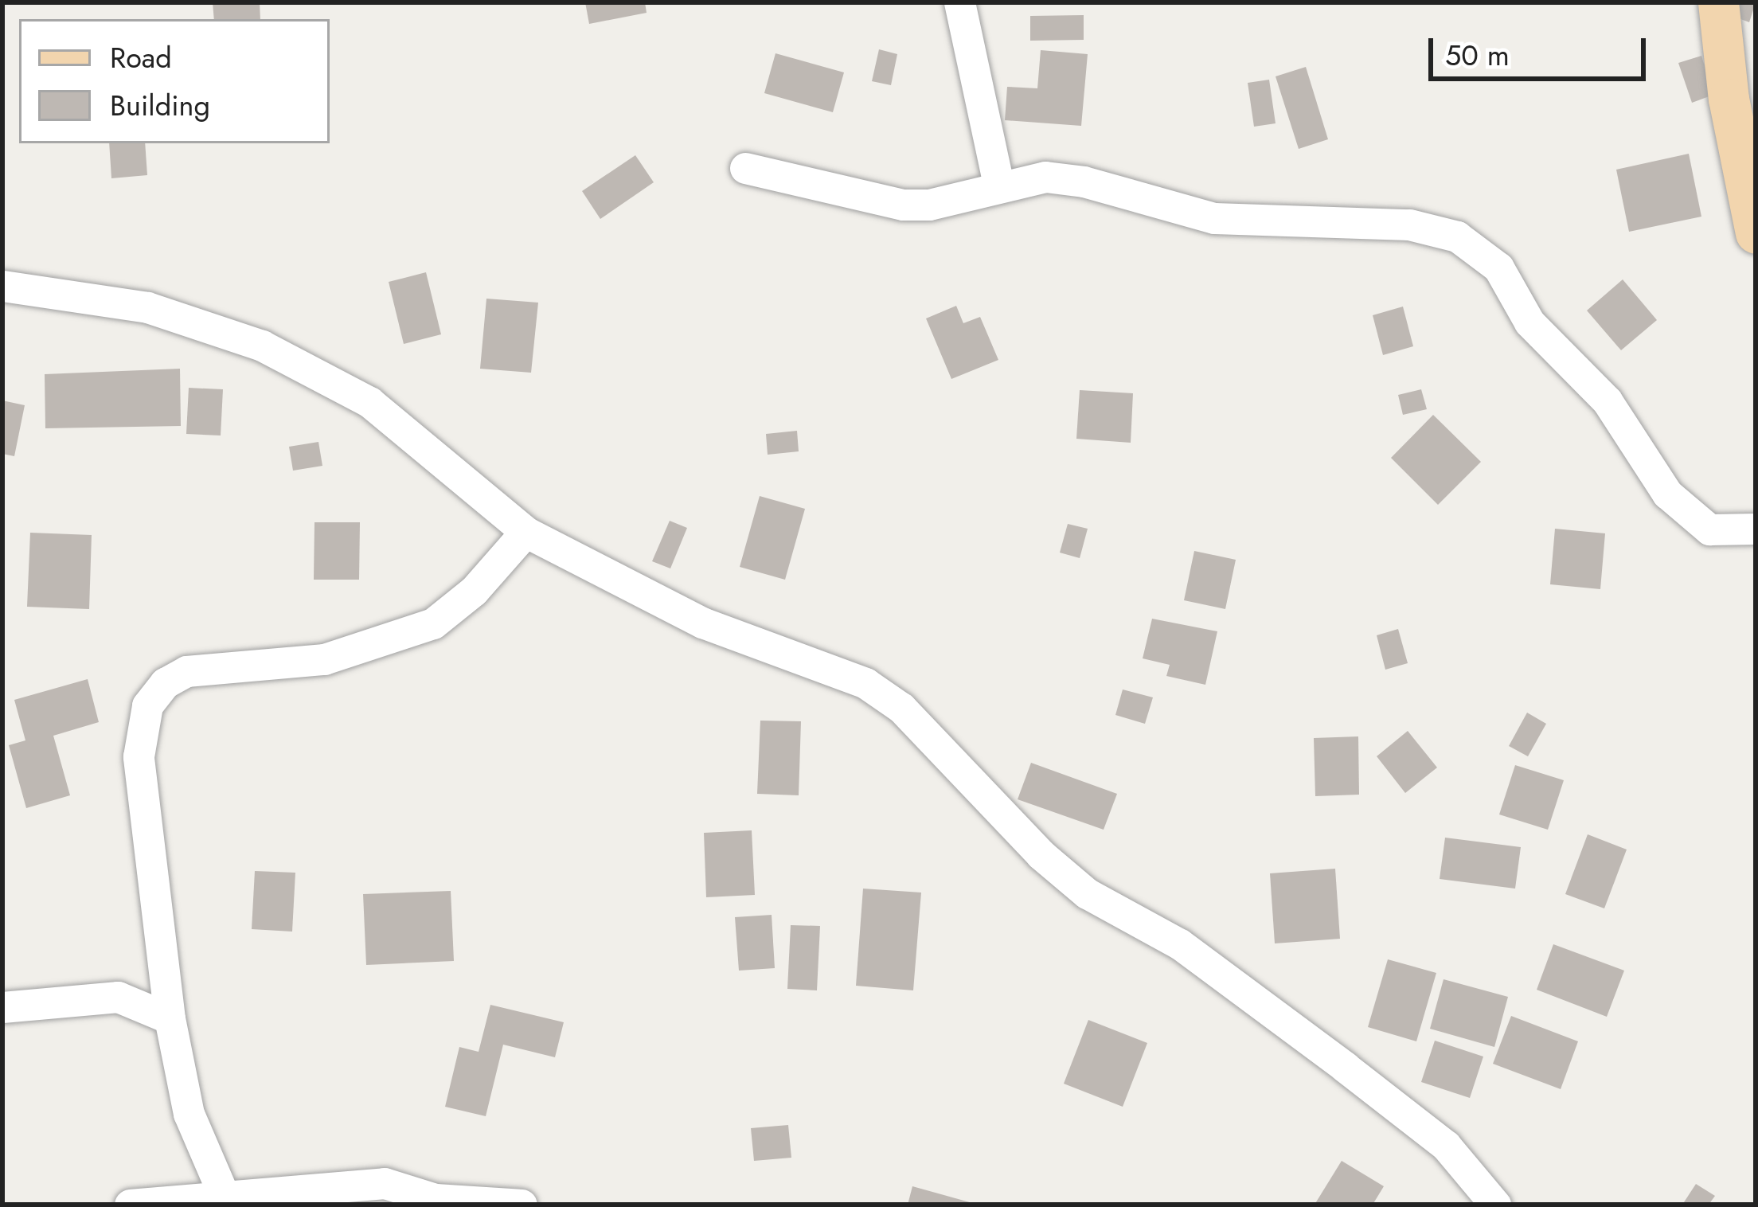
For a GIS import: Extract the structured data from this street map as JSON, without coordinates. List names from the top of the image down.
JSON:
{
  "legend": ["Road", "Building"],
  "scale_bar": "50 m"
}
